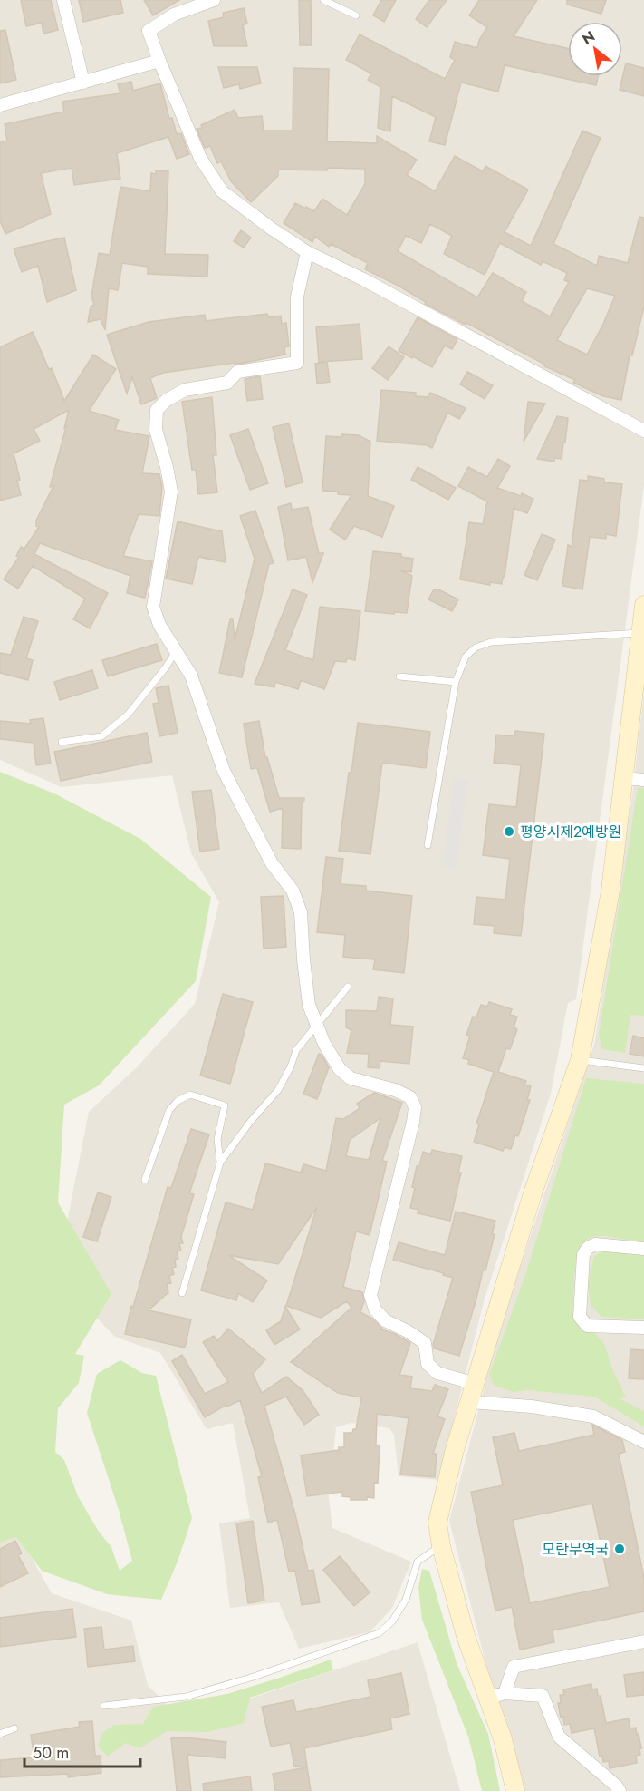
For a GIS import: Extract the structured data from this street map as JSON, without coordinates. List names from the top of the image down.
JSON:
{
  "places": ["평양시제2예방원", "모란무역국"],
  "scale_bar": "50 m",
  "north": "top left"
}
